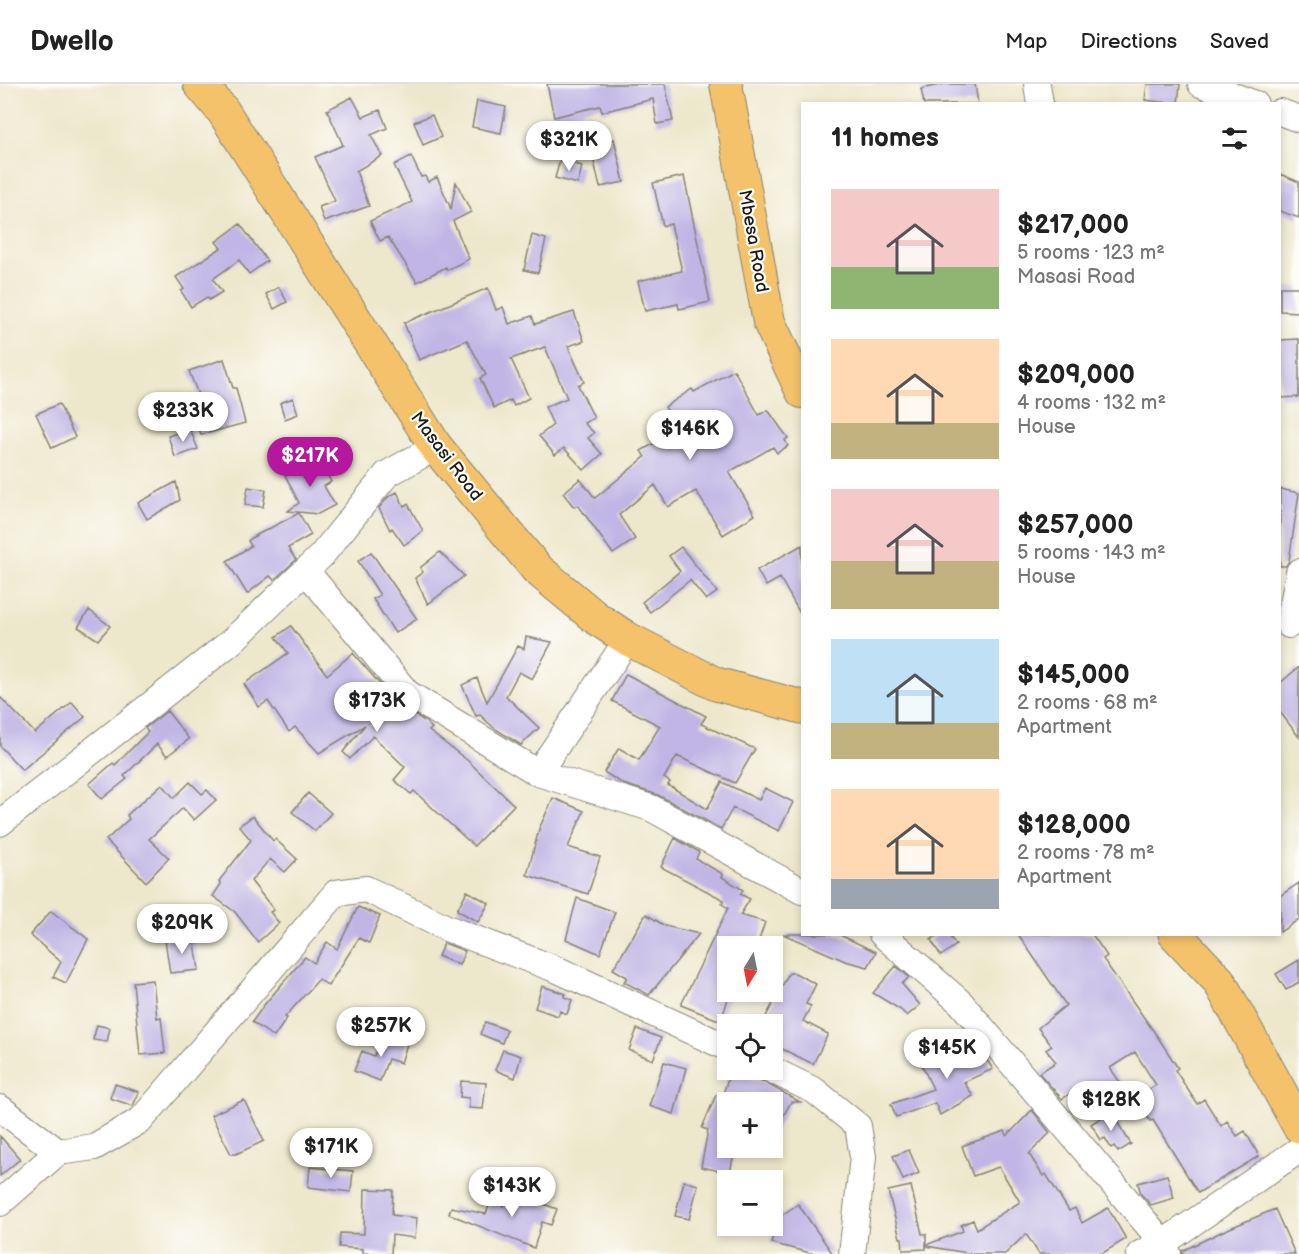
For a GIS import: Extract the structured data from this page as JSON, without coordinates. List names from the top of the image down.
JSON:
{
  "streets": {
    "highway": ["Masasi Road"],
    "main road": ["Mbesa Road"]
  },
  "north": "bottom",
  "page": {
    "header": "Dwello",
    "nav": ["Map", "Directions", "Saved"],
    "heading": "11 homes",
    "price": [
      "$321K",
      "$233K",
      "$146K",
      "$217K",
      "$173K",
      "$209K",
      "$257K",
      "$145K",
      "$128K",
      "$171K",
      "$143K"
    ],
    "list": [
      {
        "name": "$217,000",
        "note": "5 rooms · 123 m² · Masasi Road"
      },
      {
        "name": "$209,000",
        "note": "4 rooms · 132 m² · House"
      },
      {
        "name": "$257,000",
        "note": "5 rooms · 143 m² · House"
      },
      {
        "name": "$145,000",
        "note": "2 rooms · 68 m² · Apartment"
      },
      {
        "name": "$128,000",
        "note": "2 rooms · 78 m² · Apartment"
      }
    ],
    "map_buttons": ["+", "−"]
  }
}
